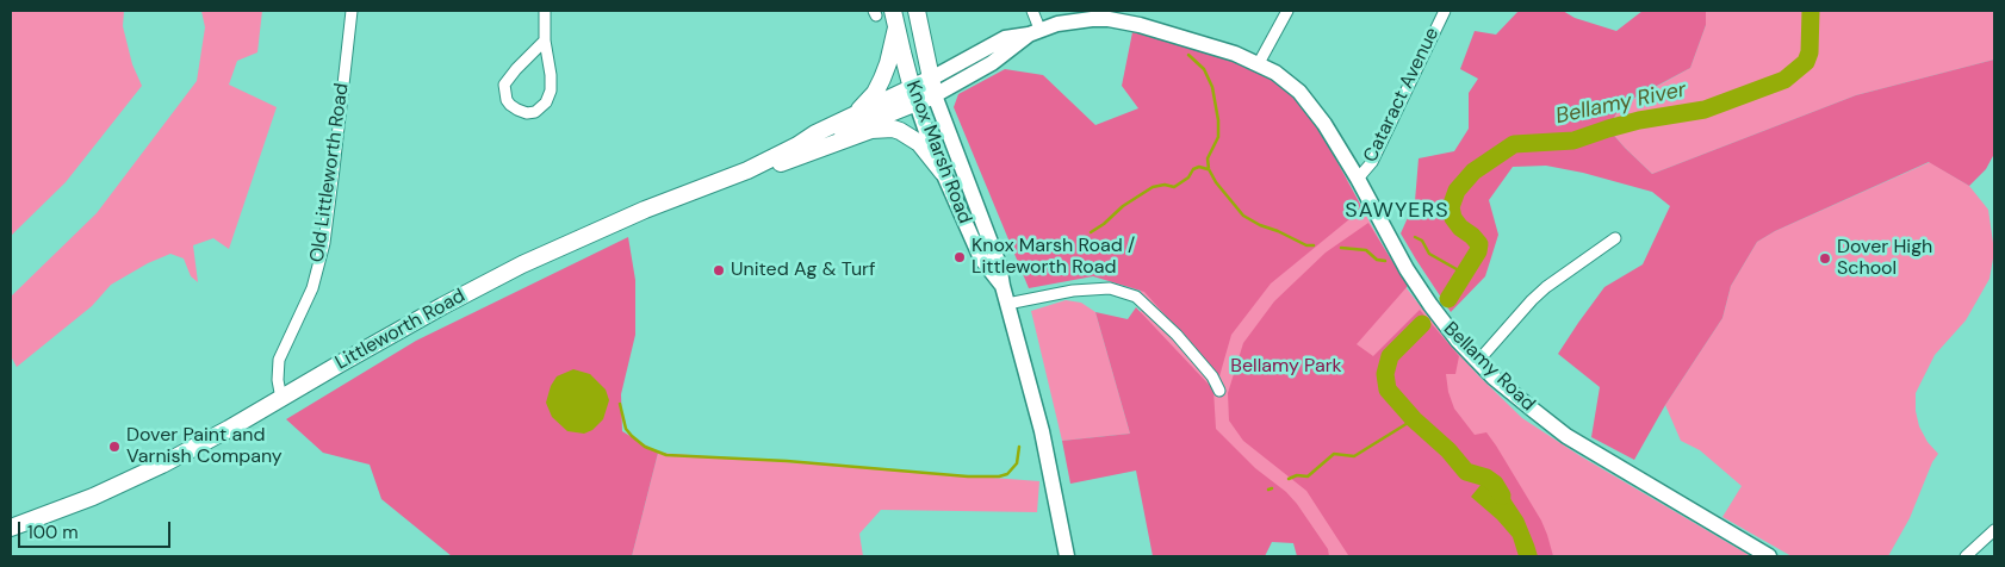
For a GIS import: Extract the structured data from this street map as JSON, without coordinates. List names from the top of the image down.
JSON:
{
  "streets": {
    "main road": ["Knox Marsh Road", "Littleworth Road"],
    "street": ["Cataract Avenue", "Old Littleworth Road", "Bellamy Road"]
  },
  "crossings": [
    ["Cataract Avenue", "Bellamy Road"],
    ["Knox Marsh Road", "Littleworth Road"],
    ["Knox Marsh Road", "Bellamy Road"],
    ["Old Littleworth Road", "Littleworth Road"],
    ["Littleworth Road", "Bellamy Road"]
  ],
  "districts": ["SAWYERS"],
  "water": ["Bellamy River"],
  "parks": ["Bellamy Park"],
  "places": [
    "Knox Marsh Road / Littleworth Road",
    "Dover High School",
    "United Ag & Turf",
    "Dover Paint and Varnish Company"
  ],
  "scale_bar": "100 m"
}
